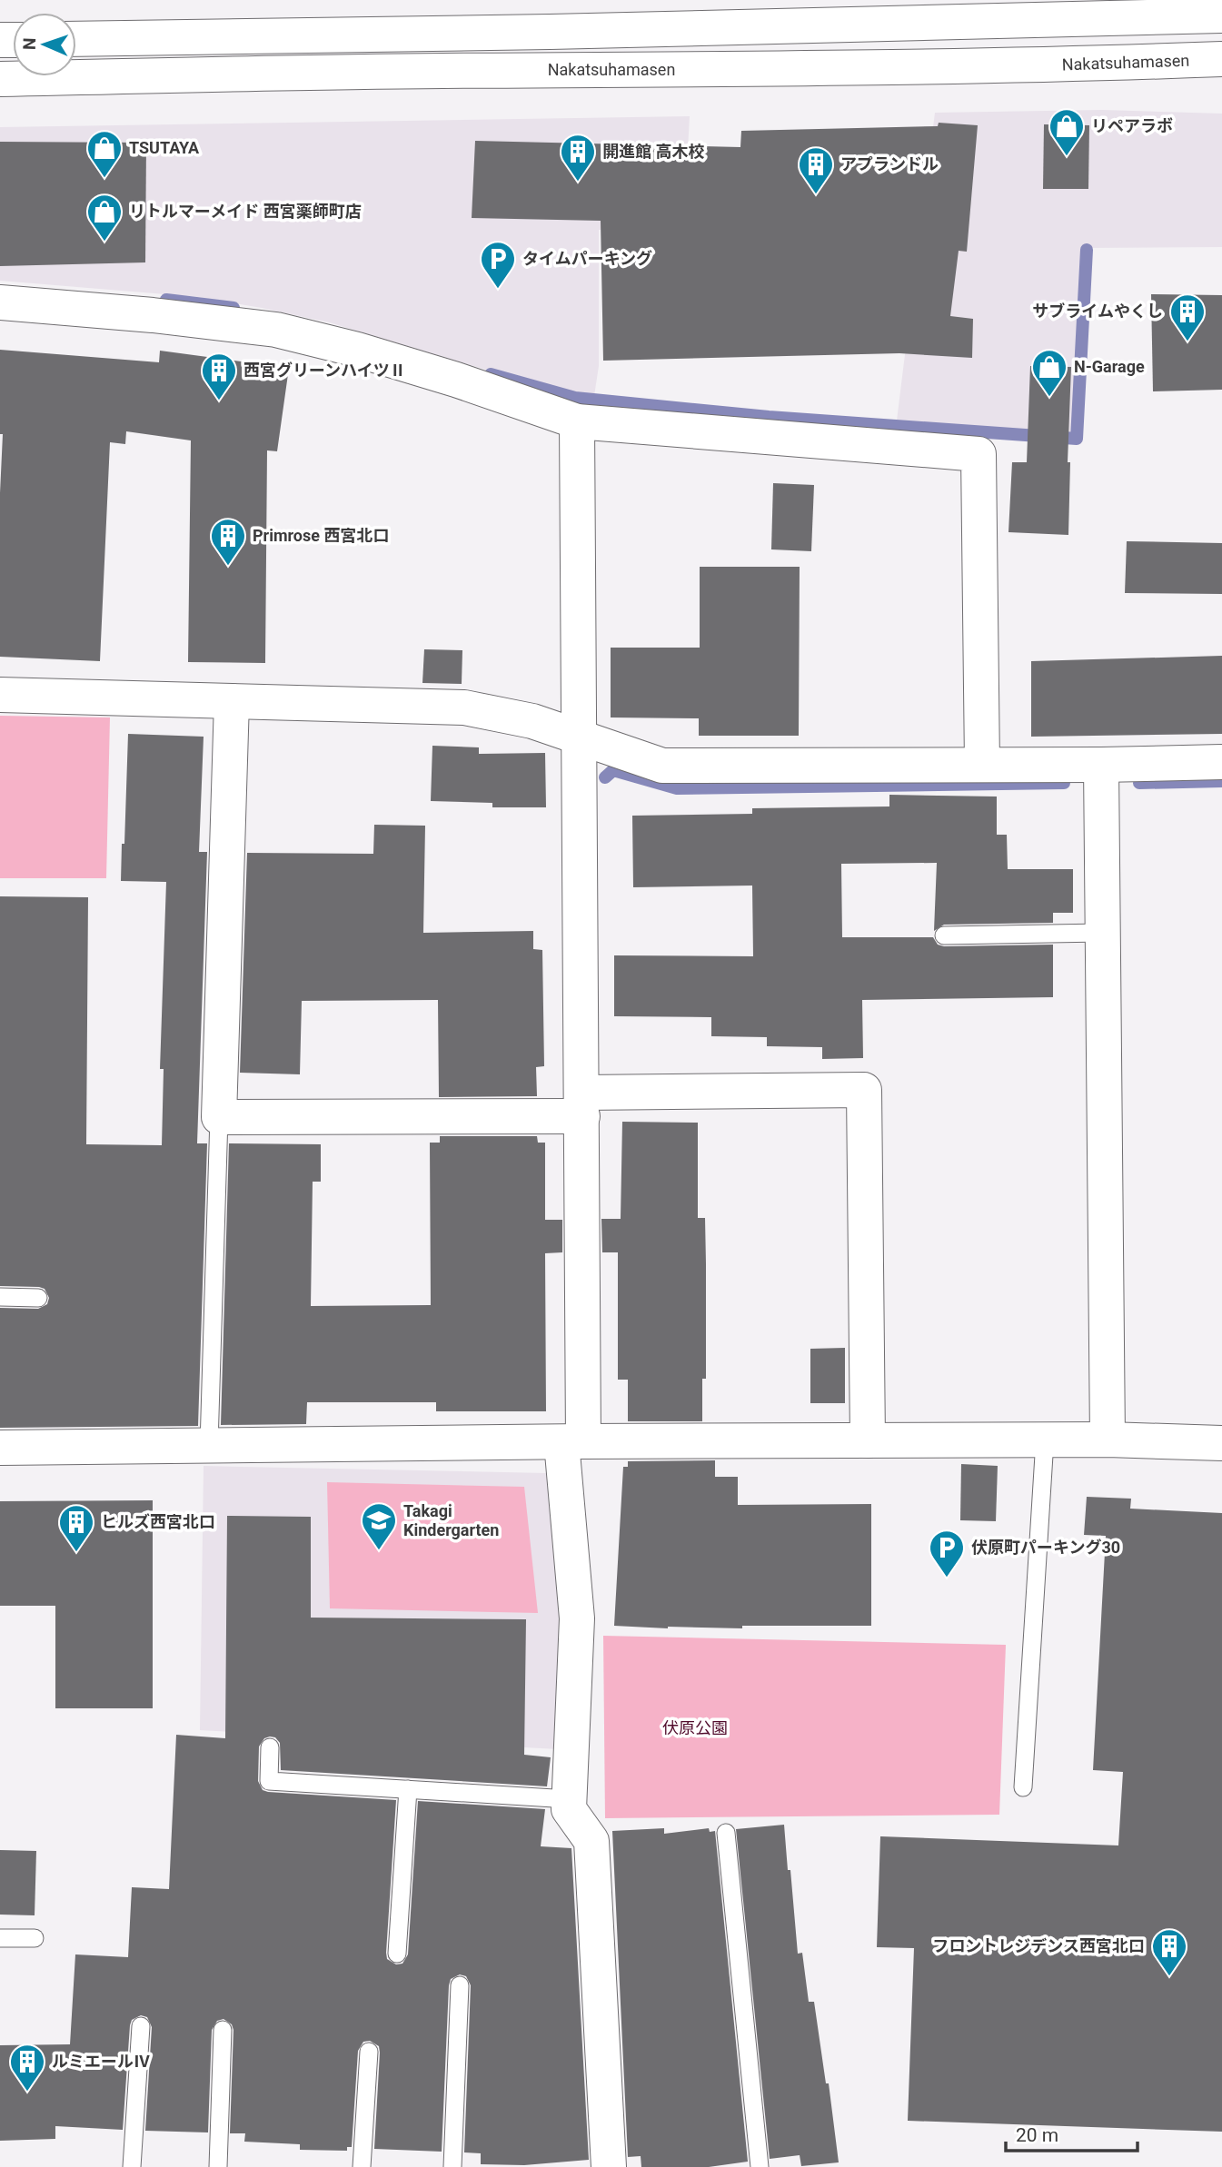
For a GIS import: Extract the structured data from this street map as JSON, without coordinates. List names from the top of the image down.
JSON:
{
  "streets": {
    "street": ["Nakatsuhamasen"]
  },
  "parks": ["伏原公園"],
  "places": {
    "shop": [
      "リペアラボ",
      "TSUTAYA",
      "リトルマーメイド 西宮薬師町店",
      "N-Garage"
    ],
    "building": [
      "開進館 高木校",
      "アプランドル",
      "サブライムやくし",
      "西宮グリーンハイツⅡ",
      "Primrose 西宮北口",
      "ヒルズ西宮北口",
      "フロントレジデンス西宮北口",
      "ルミエールⅣ"
    ],
    "parking": ["タイムパーキング", "伏原町パーキング30"],
    "school or university": ["Takagi Kindergarten"]
  },
  "scale_bar": "20 m",
  "north": "left"
}
